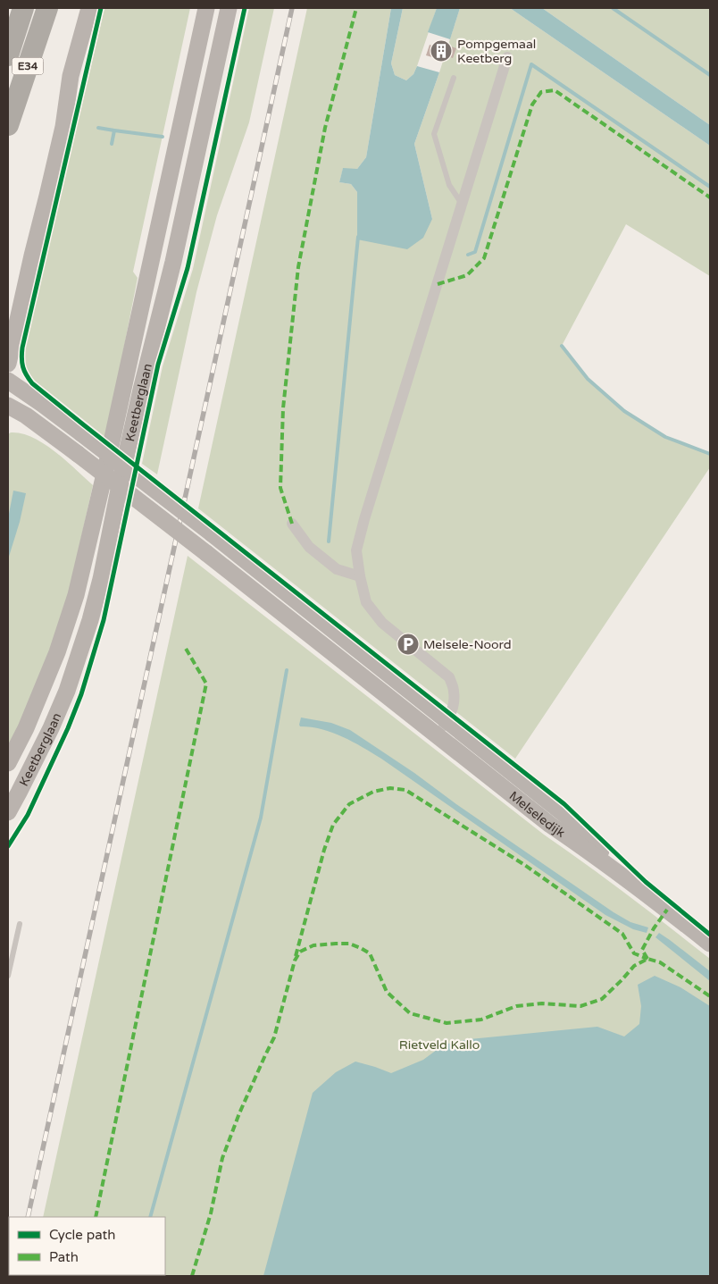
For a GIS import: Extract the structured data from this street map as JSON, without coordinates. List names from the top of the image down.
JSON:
{
  "streets": {
    "highway": ["E34"],
    "main road": ["Keetberglaan", "Melseledijk"]
  },
  "parks": ["Rietveld Kallo"],
  "places": {
    "building": ["Pompgemaal Keetberg"],
    "parking": ["Melsele-Noord"]
  },
  "legend": ["Cycle path", "Path"]
}
